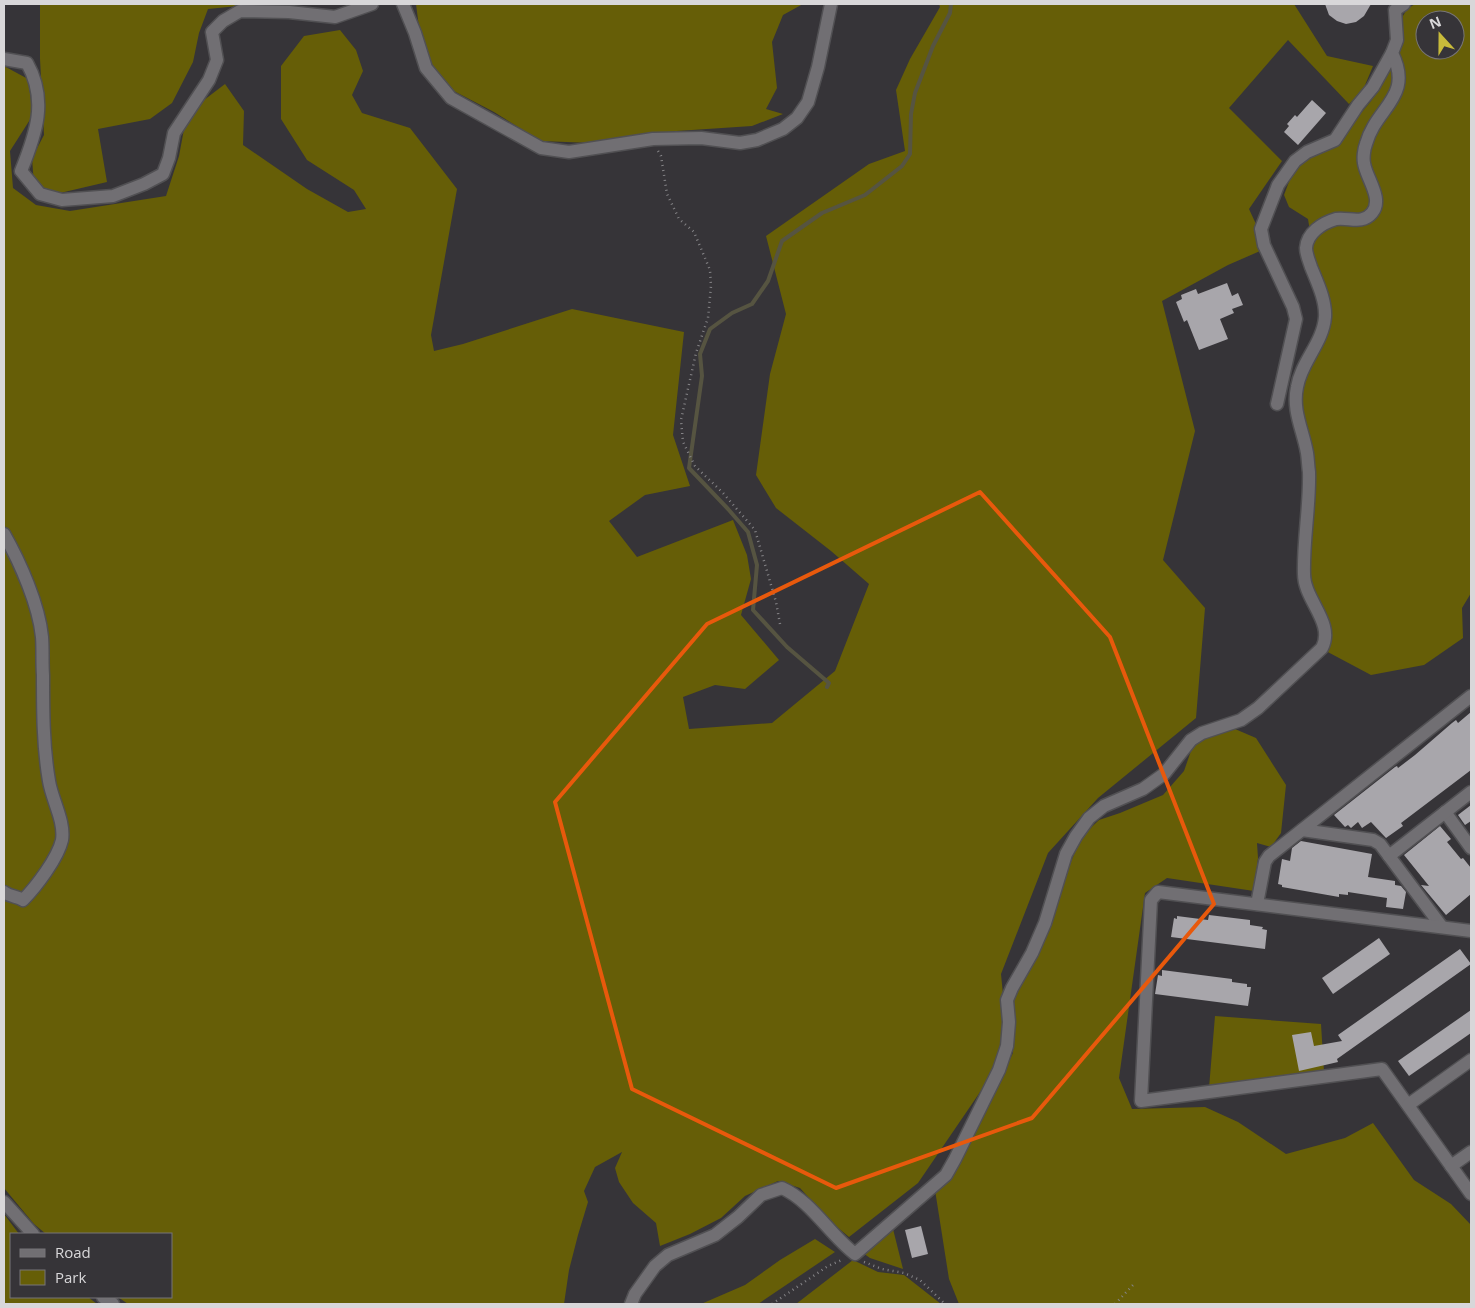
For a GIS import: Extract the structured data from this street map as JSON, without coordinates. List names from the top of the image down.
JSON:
{
  "legend": ["Road", "Park"],
  "north": "top"
}
